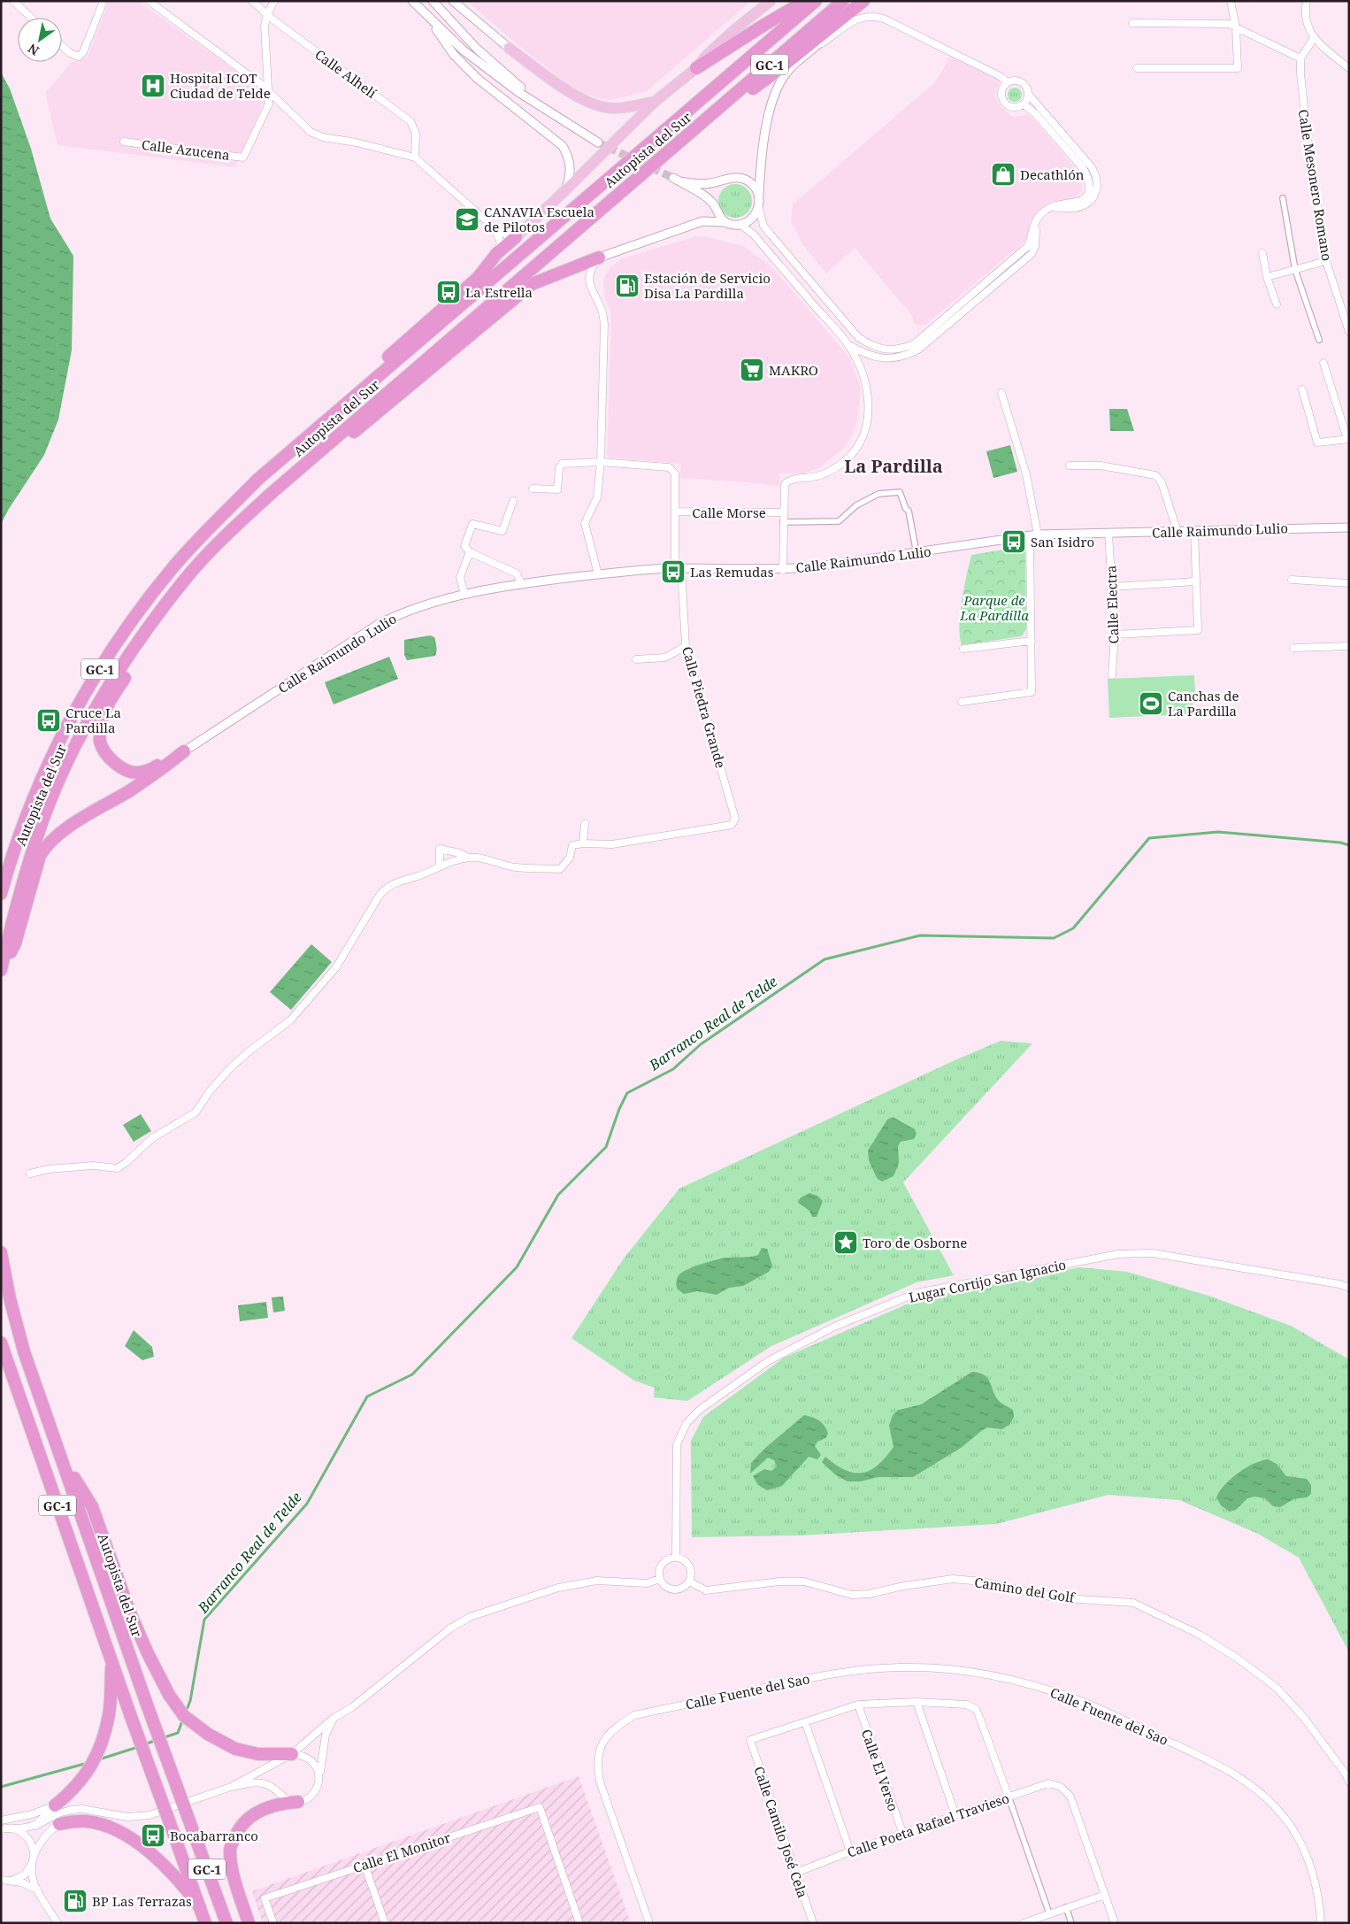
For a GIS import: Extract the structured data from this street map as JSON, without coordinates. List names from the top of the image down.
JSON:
{
  "streets": {
    "highway": ["GC-1", "Autopista del Sur"],
    "street": [
      "Calle Alhelí",
      "Calle Azucena",
      "Calle Mesonero Romano",
      "Calle Morse",
      "Calle Raimundo Lulio",
      "Calle Electra",
      "Calle Piedra Grande",
      "Lugar Cortijo San Ignacio",
      "Camino del Golf",
      "Calle Fuente del Sao",
      "Calle El Verso",
      "Calle Poeta Rafael Travieso",
      "Calle Camilo José Cela",
      "Calle El Monitor"
    ]
  },
  "crossings": [
    ["Calle Alhelí", "Calle Azucena"],
    ["Calle Morse", "Calle Piedra Grande"],
    ["Calle Raimundo Lulio", "Calle Electra"],
    ["Calle Raimundo Lulio", "Calle Piedra Grande"],
    ["Lugar Cortijo San Ignacio", "Camino del Golf"],
    ["Calle El Verso", "Calle Poeta Rafael Travieso"],
    ["Calle Poeta Rafael Travieso", "Calle Camilo José Cela"]
  ],
  "districts": ["La Pardilla"],
  "water": ["Barranco Real de Telde"],
  "parks": ["Parque de La Pardilla"],
  "places": {
    "hospital": ["Hospital ICOT Ciudad de Telde"],
    "shop": ["Decathlón"],
    "school or university": ["CANAVIA Escuela de Pilotos"],
    "fuel station": ["Estación de Servicio Disa La Pardilla", "BP Las Terrazas"],
    "bus stop": [
      "La Estrella",
      "San Isidro",
      "Las Remudas",
      "Cruce La Pardilla",
      "Bocabarranco"
    ],
    "supermarket": ["MAKRO"],
    "sports": ["Canchas de La Pardilla"],
    "place": ["Toro de Osborne"]
  },
  "north": "bottom left"
}
